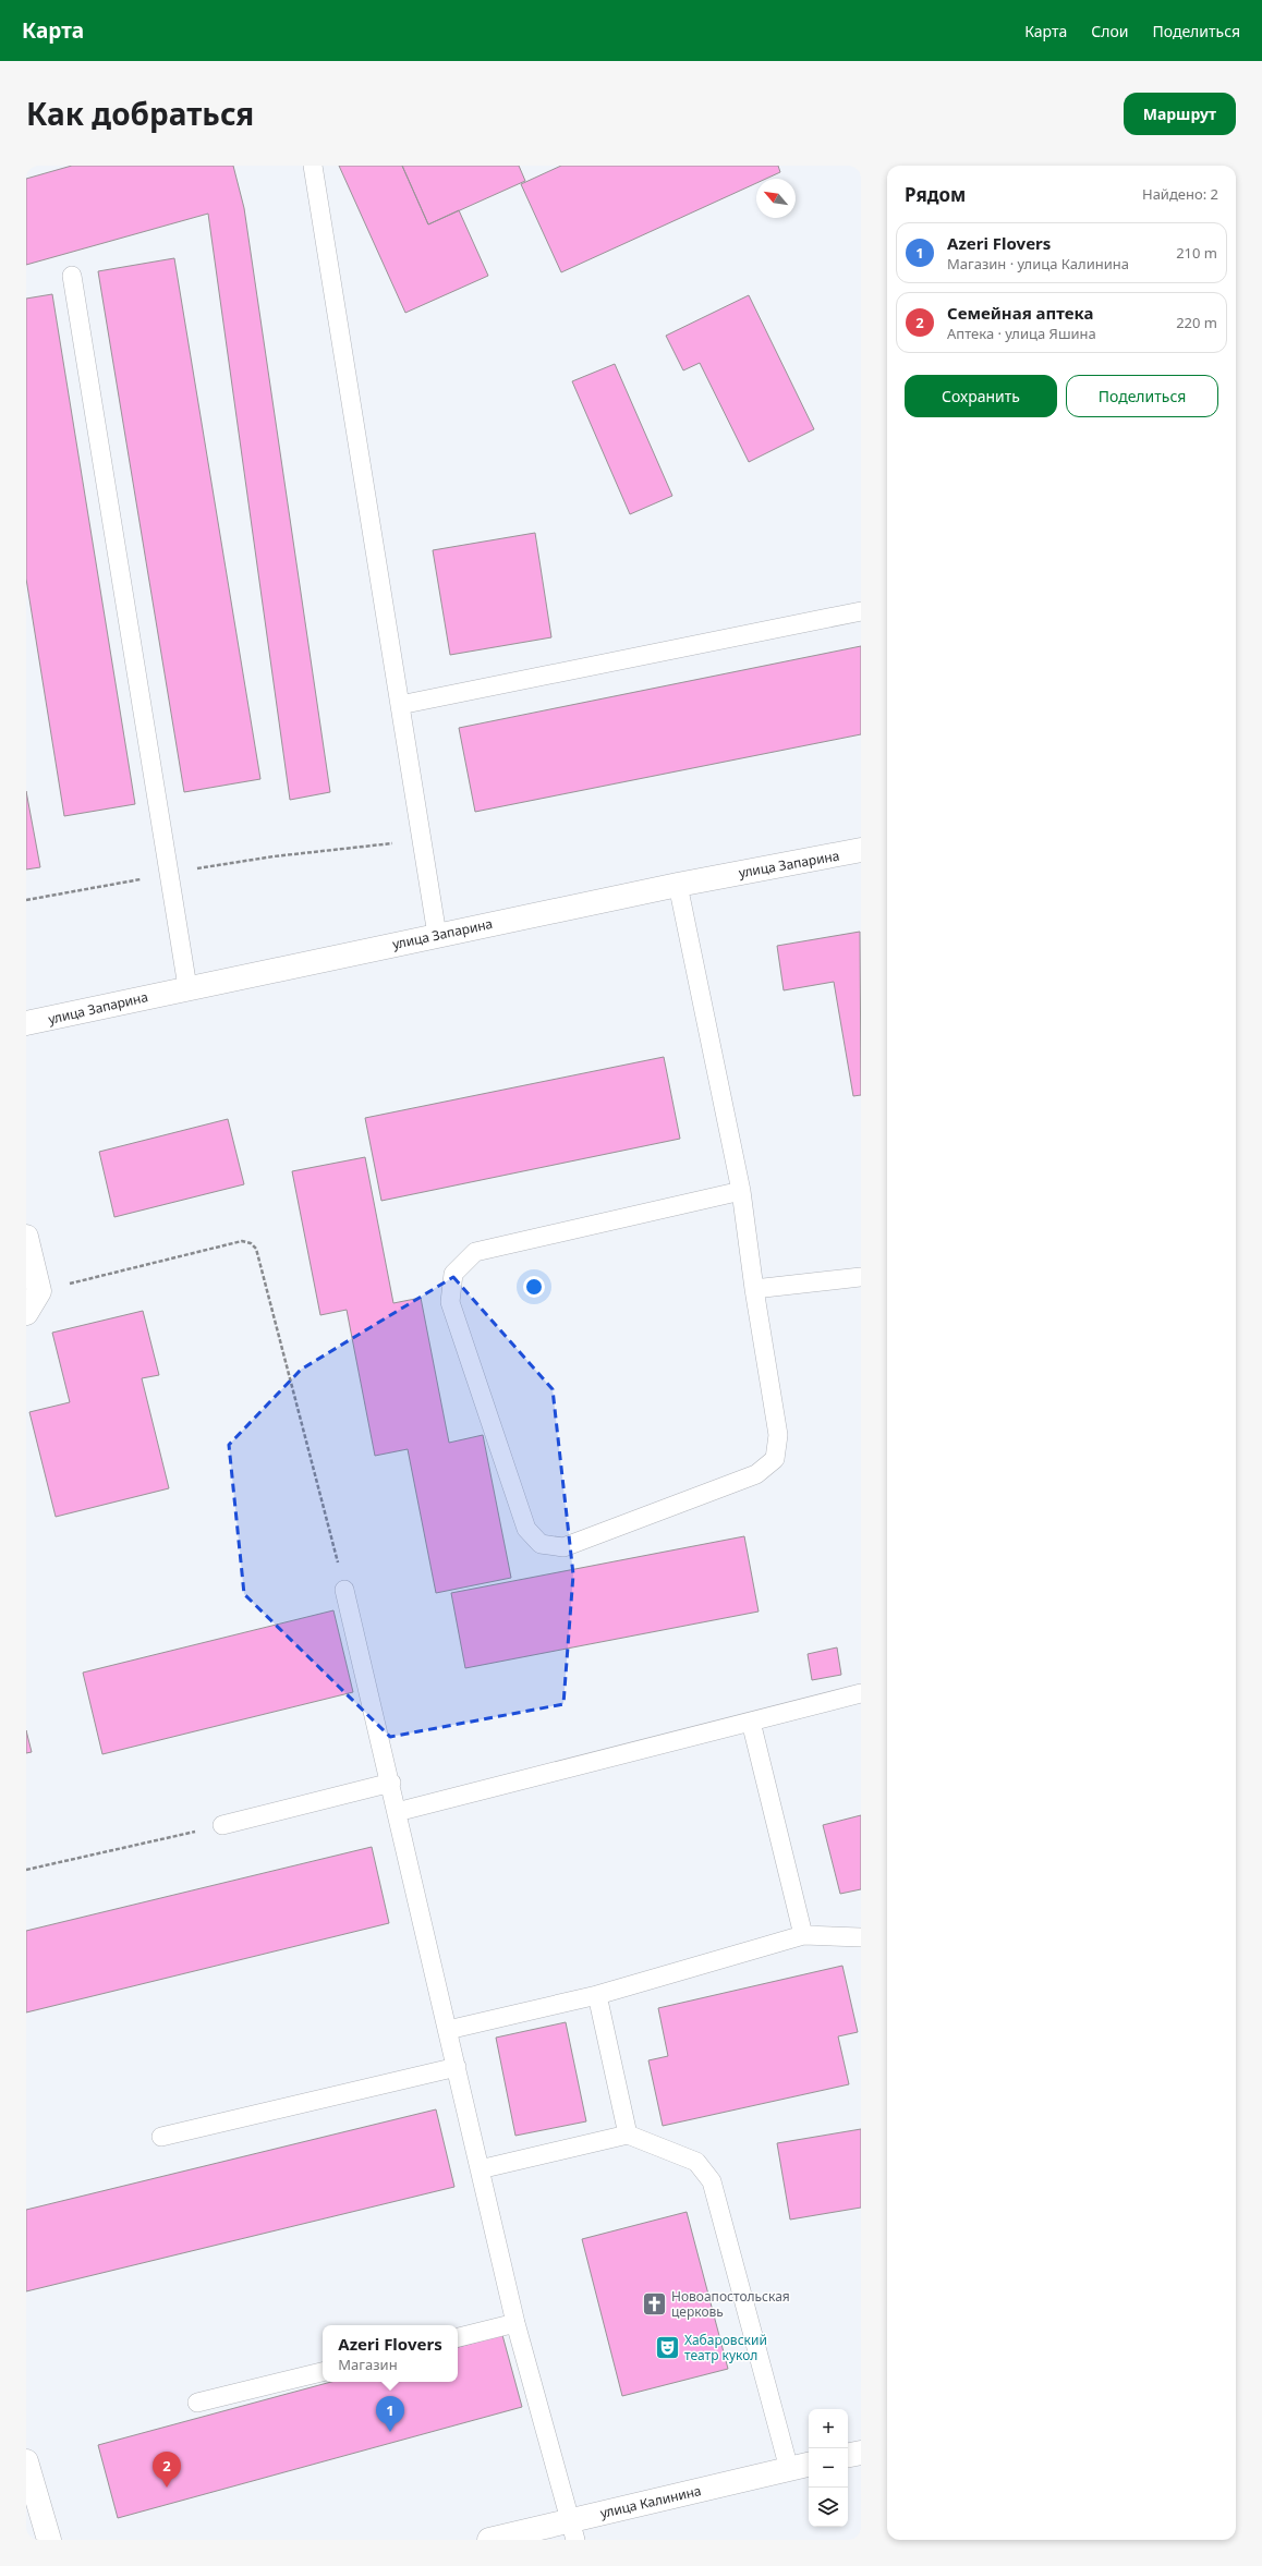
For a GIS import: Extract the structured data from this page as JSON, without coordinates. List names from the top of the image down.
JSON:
{
  "streets": {
    "street": ["улица Запарина", "улица Калинина"]
  },
  "places": {
    "church": ["Новоапостольская церковь"],
    "theatre": ["Хабаровский театр кукол"]
  },
  "north": "top left",
  "page": {
    "header": "Карта",
    "nav": ["Карта", "Слои", "Поделиться"],
    "title": "Как добраться",
    "buttons": [
      "Маршрут",
      ["Сохранить", "Поделиться"]
    ],
    "heading": ["Рядом", "Найдено: 2"],
    "list": [
      {
        "mark": "1",
        "name": "Azeri Flovers",
        "note": "Магазин · улица Калинина",
        "value": "210 m"
      },
      {
        "mark": "2",
        "name": "Семейная аптека",
        "note": "Аптека · улица Яшина",
        "value": "220 m"
      }
    ],
    "popup": ["Azeri Flovers", "Магазин"],
    "pins": ["1", "2"],
    "map_buttons": ["+", "−"]
  }
}
